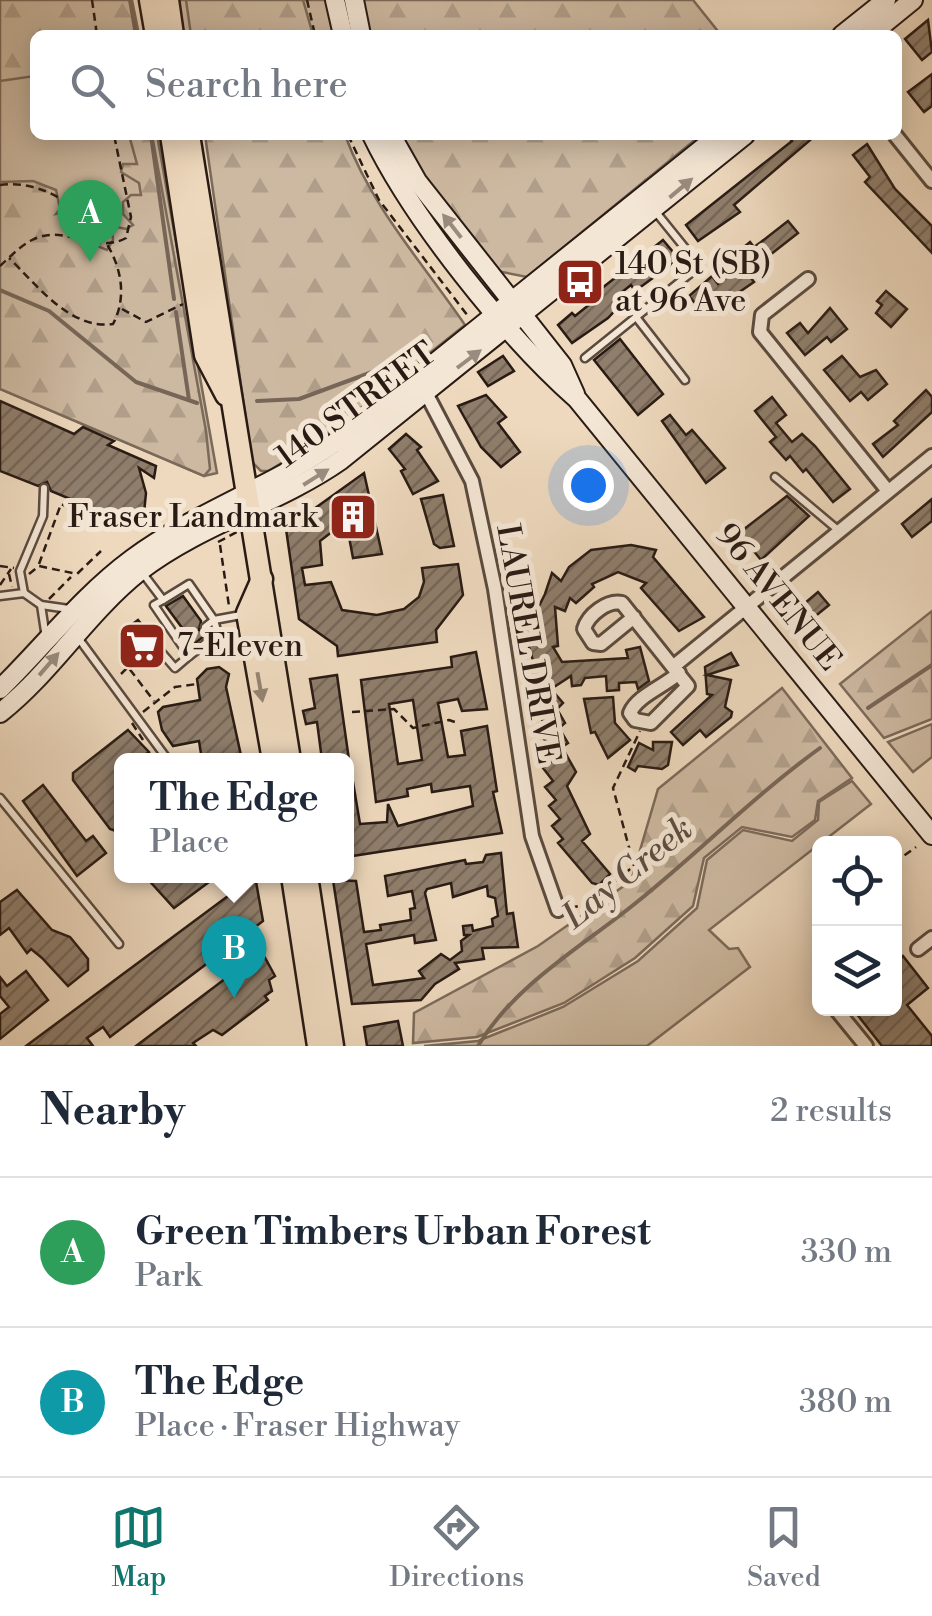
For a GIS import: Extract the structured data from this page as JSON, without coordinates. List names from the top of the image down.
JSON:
{
  "streets": {
    "main road": ["140 STREET", "96 AVENUE"],
    "street": ["LAUREL DRIVE"]
  },
  "crossings": [
    ["140 STREET", "96 AVENUE"],
    ["140 STREET", "LAUREL DRIVE"]
  ],
  "water": ["Lay Creek"],
  "places": {
    "bus stop": ["140 St (SB) at 96 Ave"],
    "building": ["Fraser Landmark"],
    "supermarket": ["7-Eleven"]
  },
  "page": {
    "search": "Search here",
    "pins": ["A", "B"],
    "popup": ["The Edge", "Place"],
    "heading": ["Nearby", "2 results"],
    "list": [
      {
        "mark": "A",
        "name": "Green Timbers Urban Forest",
        "note": "Park",
        "value": "330 m"
      },
      {
        "mark": "B",
        "name": "The Edge",
        "note": "Place · Fraser Highway",
        "value": "380 m"
      }
    ],
    "nav": ["Map", "Directions", "Saved"]
  }
}
